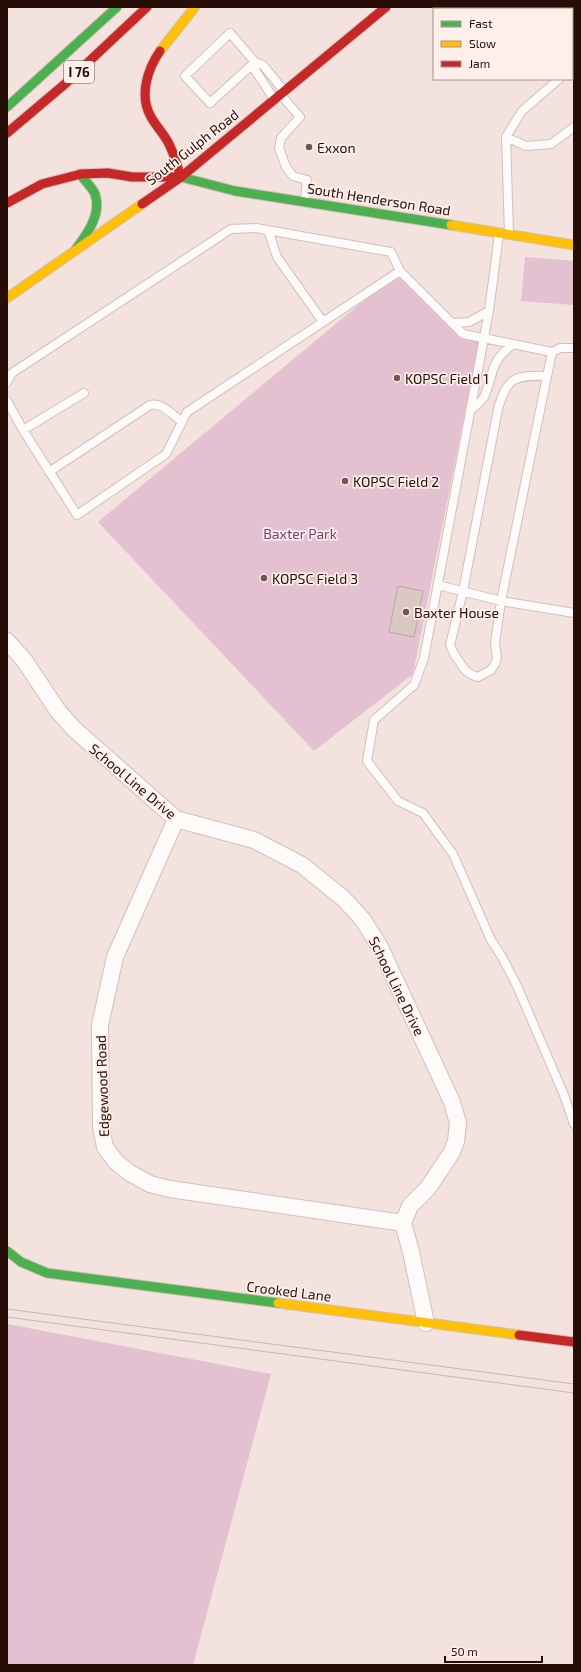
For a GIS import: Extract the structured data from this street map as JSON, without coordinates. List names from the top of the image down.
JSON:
{
  "streets": {
    "main road": [
      "I 76",
      "South Gulph Road",
      "South Henderson Road",
      "Crooked Lane"
    ],
    "street": ["School Line Drive", "Edgewood Road"]
  },
  "crossings": [
    ["South Gulph Road", "South Henderson Road"],
    ["School Line Drive", "Edgewood Road"]
  ],
  "parks": ["Baxter Park"],
  "places": [
    "Exxon",
    "KOPSC Field 1",
    "KOPSC Field 2",
    "KOPSC Field 3",
    "Baxter House"
  ],
  "legend": ["Fast", "Slow", "Jam"],
  "scale_bar": "50 m"
}
